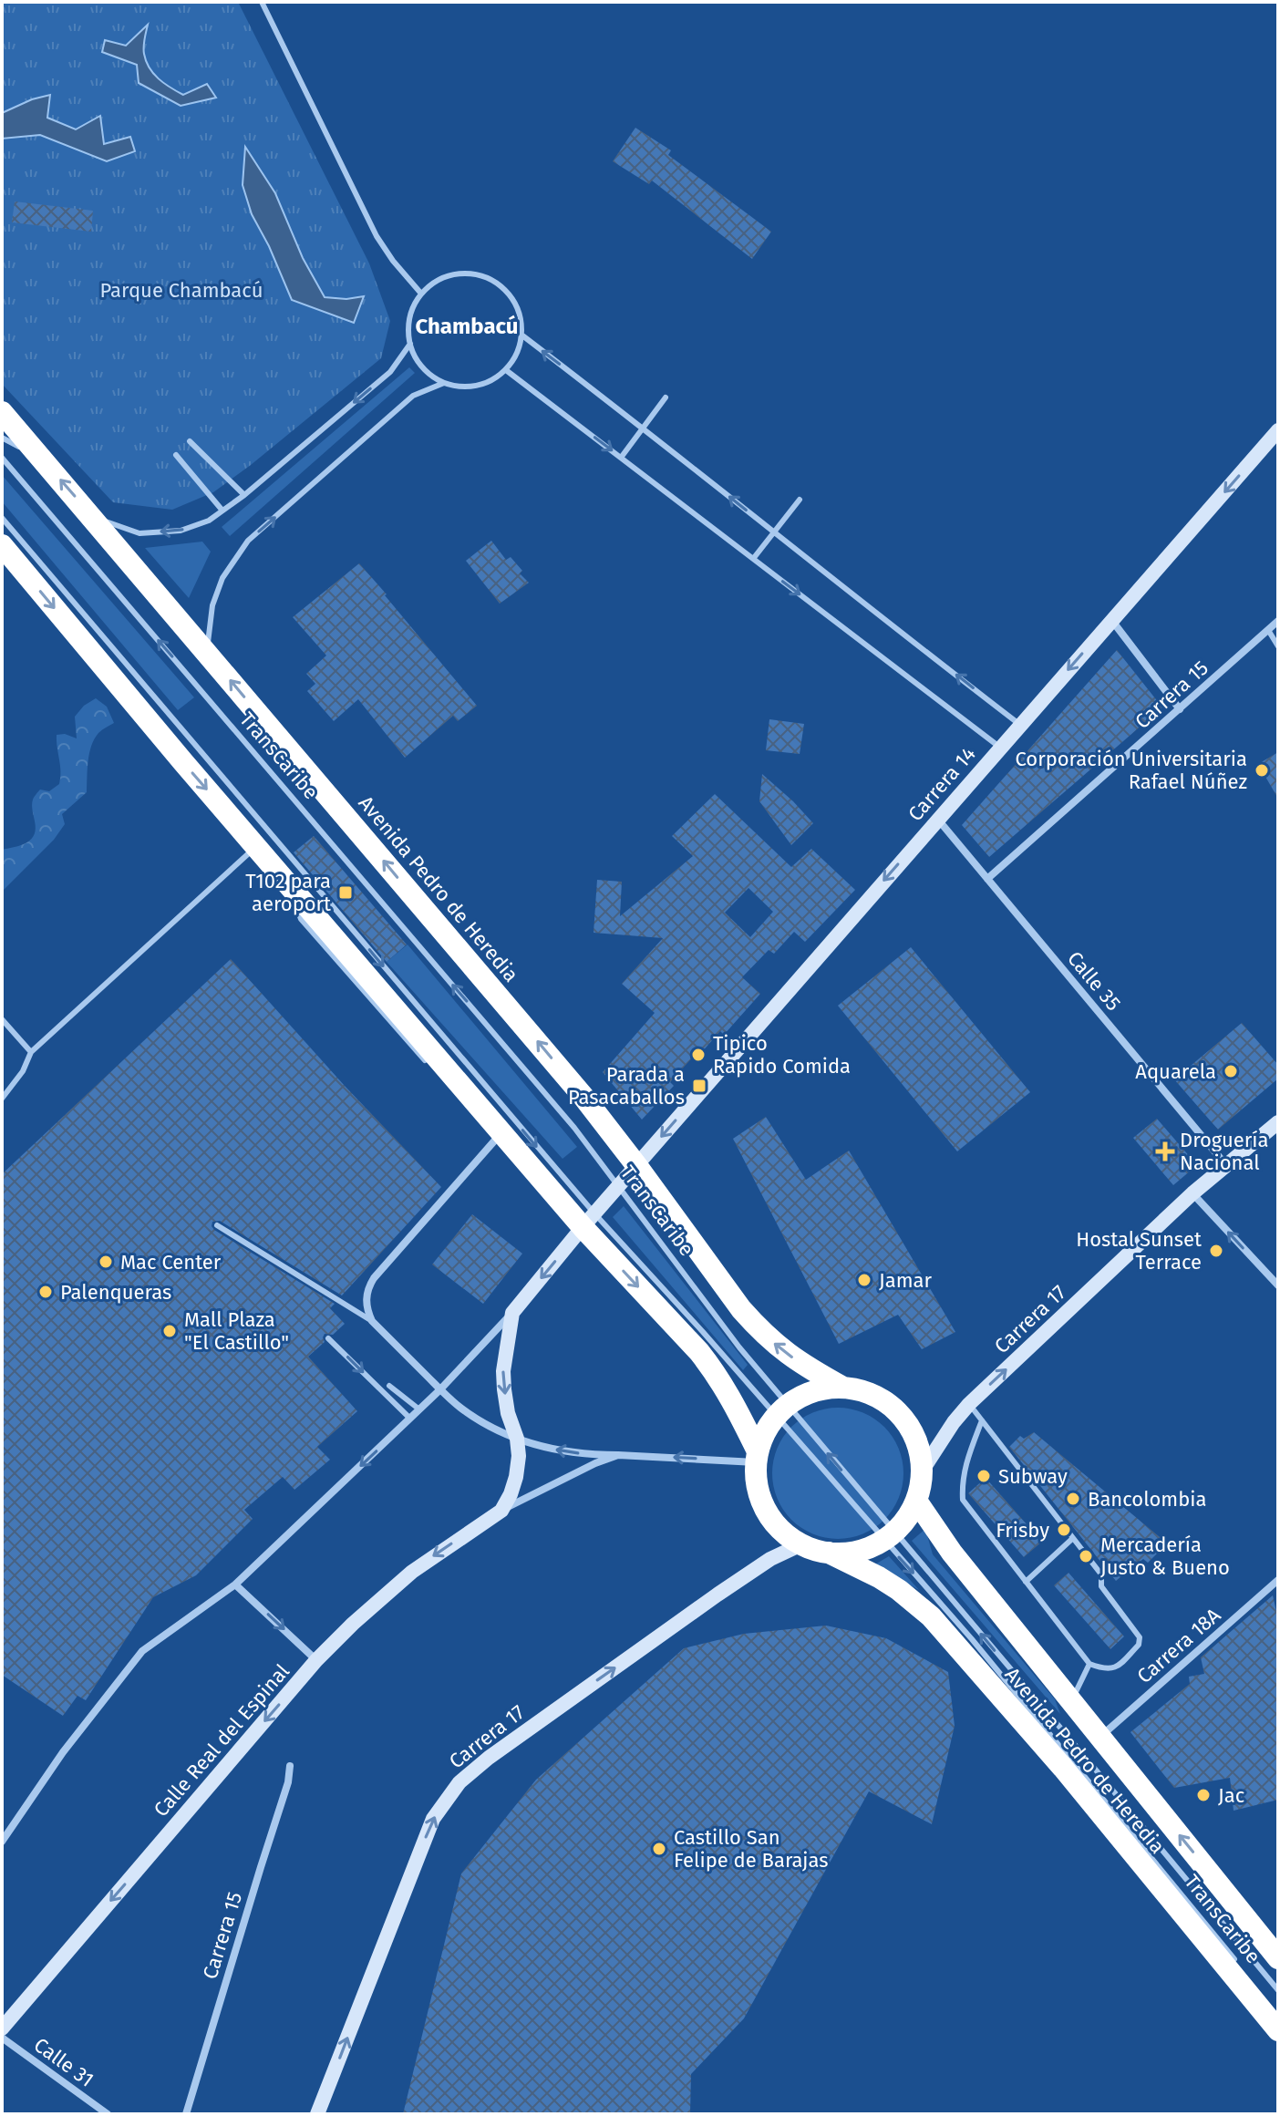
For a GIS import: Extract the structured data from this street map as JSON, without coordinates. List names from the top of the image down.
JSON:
{
  "streets": {
    "highway": ["Avenida Pedro de Heredia"],
    "main road": ["Carrera 14", "Carrera 17", "Calle Real del Espinal"],
    "street": [
      "Carrera 15",
      "Calle 35",
      "Carrera 18A",
      "Calle 31"
    ],
    "lane": ["TransCaribe"]
  },
  "crossings": [
    ["Carrera 15", "Calle 35"],
    ["TransCaribe", "Avenida Pedro de Heredia"],
    ["TransCaribe", "Carrera 17"],
    ["TransCaribe", "Calle Real del Espinal"],
    ["Carrera 14", "Avenida Pedro de Heredia"],
    ["Carrera 14", "Calle 35"],
    ["Avenida Pedro de Heredia", "Carrera 17"],
    ["Avenida Pedro de Heredia", "Carrera 18A"],
    ["Avenida Pedro de Heredia", "Calle Real del Espinal"],
    ["Calle 35", "Carrera 17"],
    ["Carrera 17", "Calle Real del Espinal"]
  ],
  "one_way": ["Carrera 14", "Carrera 17"],
  "districts": ["Chambacú"],
  "parks": ["Parque Chambacú"],
  "places": {
    "other": [
      "Corporación Universitaria Rafael Núñez",
      "Tipico Rapido Comida",
      "Aquarela",
      "Hostal Sunset Terrace",
      "Mac Center",
      "Jamar",
      "Palenqueras",
      "Mall Plaza \"El Castillo\"",
      "Subway",
      "Bancolombia",
      "Frisby",
      "Mercadería Justo & Bueno",
      "Jac",
      "Castillo San Felipe de Barajas"
    ],
    "transit": ["T102 para aeroport", "Parada a Pasacaballos"],
    "health": ["Droguería Nacional"]
  }
}
